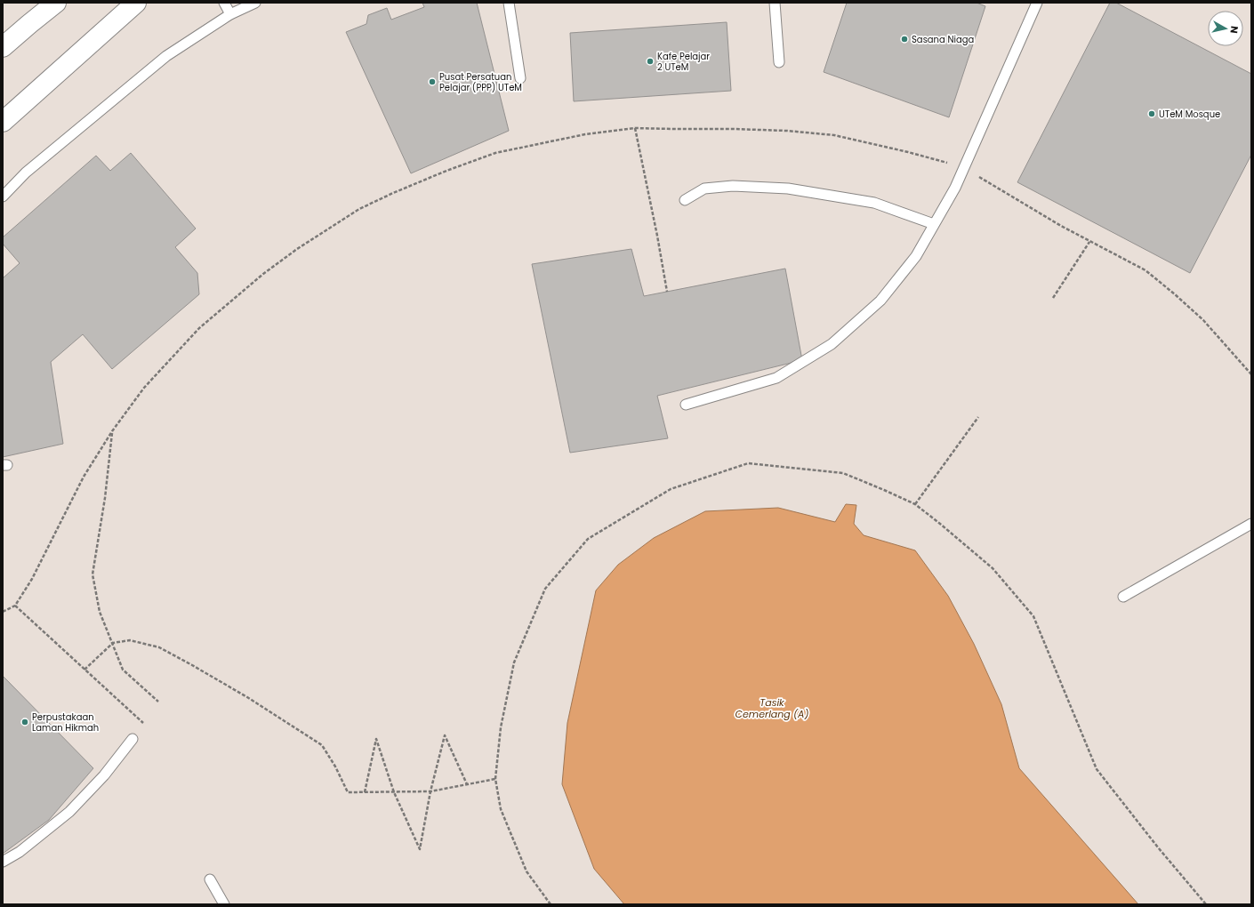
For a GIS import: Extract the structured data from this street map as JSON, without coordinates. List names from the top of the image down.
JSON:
{
  "water": ["Tasik Cemerlang (A)"],
  "places": [
    "Sasana Niaga",
    "Kafe Pelajar 2 UTeM",
    "Pusat Persatuan Pelajar (PPP) UTeM",
    "UTeM Mosque",
    "Perpustakaan Laman Hikmah"
  ],
  "north": "right"
}
